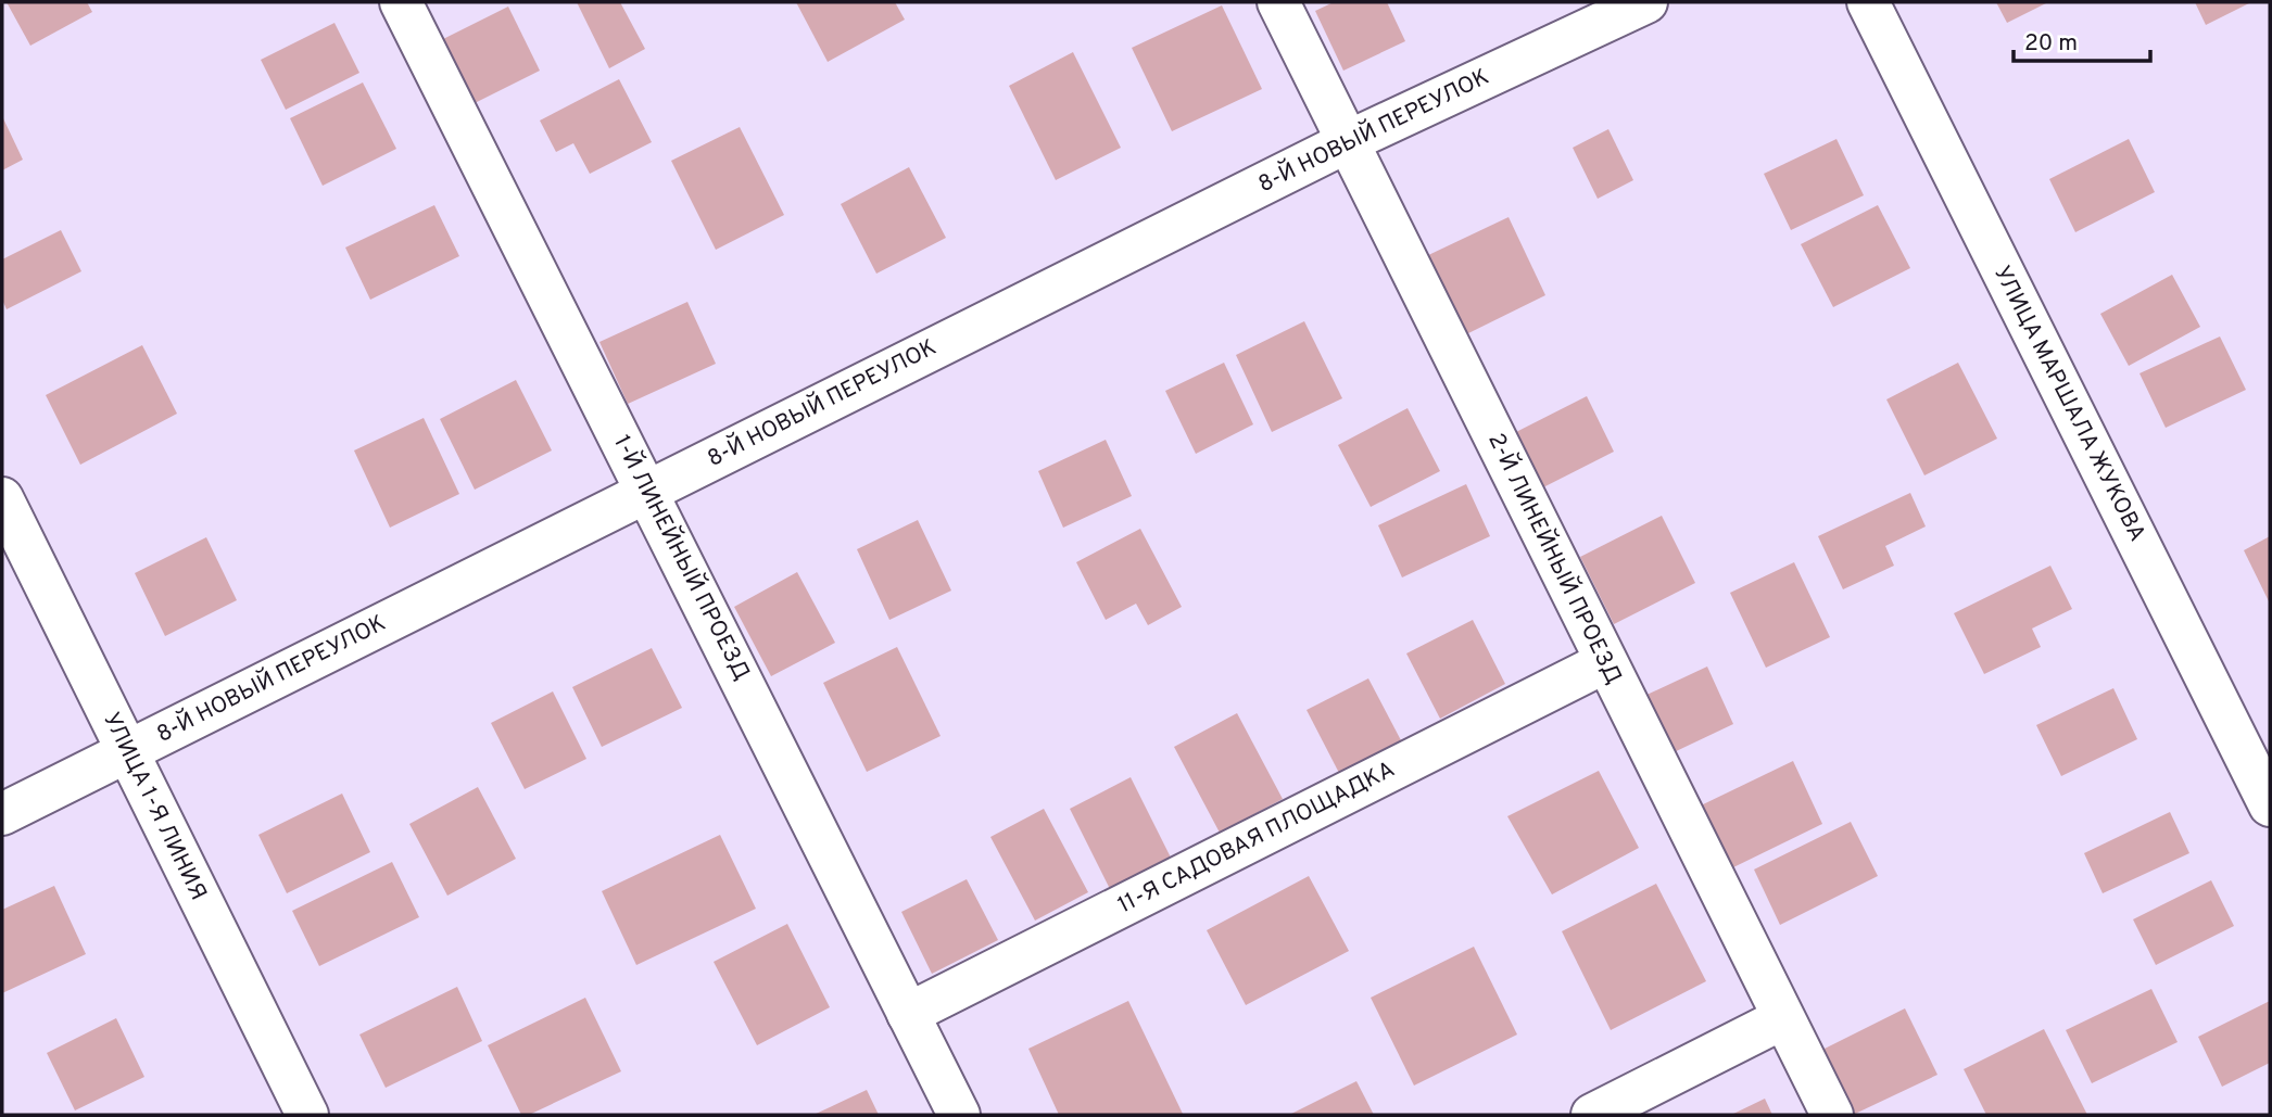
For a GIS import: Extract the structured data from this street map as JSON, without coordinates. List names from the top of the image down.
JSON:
{
  "streets": {
    "street": [
      "8-Й НОВЫЙ ПЕРЕУЛОК",
      "УЛИЦА МАРШАЛА ЖУКОВА",
      "1-Й ЛИНЕЙНЫЙ ПРОЕЗД",
      "2-Й ЛИНЕЙНЫЙ ПРОЕЗД",
      "УЛИЦА 1-Я ЛИНИЯ",
      "11-Я САДОВАЯ ПЛОЩАДКА"
    ]
  },
  "crossings": [
    ["8-Й НОВЫЙ ПЕРЕУЛОК", "1-Й ЛИНЕЙНЫЙ ПРОЕЗД"],
    ["8-Й НОВЫЙ ПЕРЕУЛОК", "2-Й ЛИНЕЙНЫЙ ПРОЕЗД"],
    ["8-Й НОВЫЙ ПЕРЕУЛОК", "УЛИЦА 1-Я ЛИНИЯ"],
    ["1-Й ЛИНЕЙНЫЙ ПРОЕЗД", "11-Я САДОВАЯ ПЛОЩАДКА"],
    ["2-Й ЛИНЕЙНЫЙ ПРОЕЗД", "11-Я САДОВАЯ ПЛОЩАДКА"]
  ],
  "scale_bar": "20 m"
}
